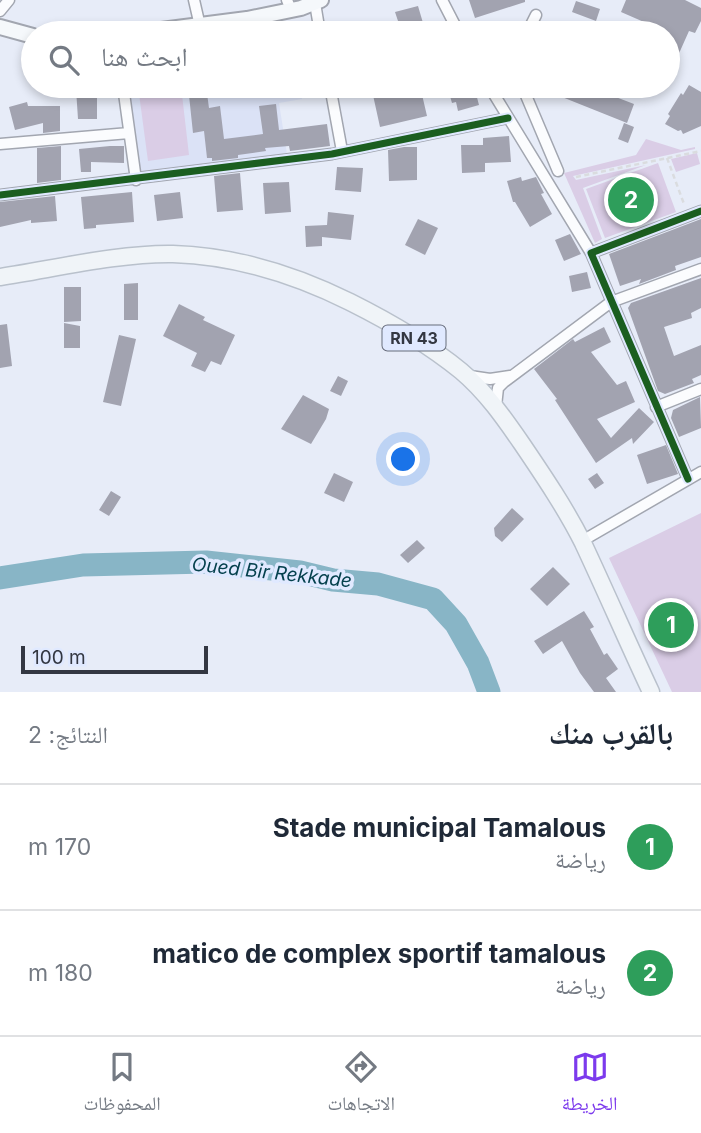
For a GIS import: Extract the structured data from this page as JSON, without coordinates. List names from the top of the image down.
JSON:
{
  "streets": {
    "main road": ["RN 43"]
  },
  "water": ["Oued Bir Rekkade"],
  "scale_bar": "100 m",
  "page": {
    "search": "ابحث هنا",
    "pins": ["2", "1"],
    "scale": "100 m",
    "heading": ["بالقرب منك", "النتائج: 2"],
    "list": [
      {
        "mark": "1",
        "name": "Stade municipal Tamalous",
        "note": "رياضة",
        "value": "170 m"
      },
      {
        "mark": "2",
        "name": "matico de complex sportif tamalous",
        "note": "رياضة",
        "value": "180 m"
      }
    ],
    "nav": ["الخريطة", "الاتجاهات", "المحفوظات"]
  }
}
